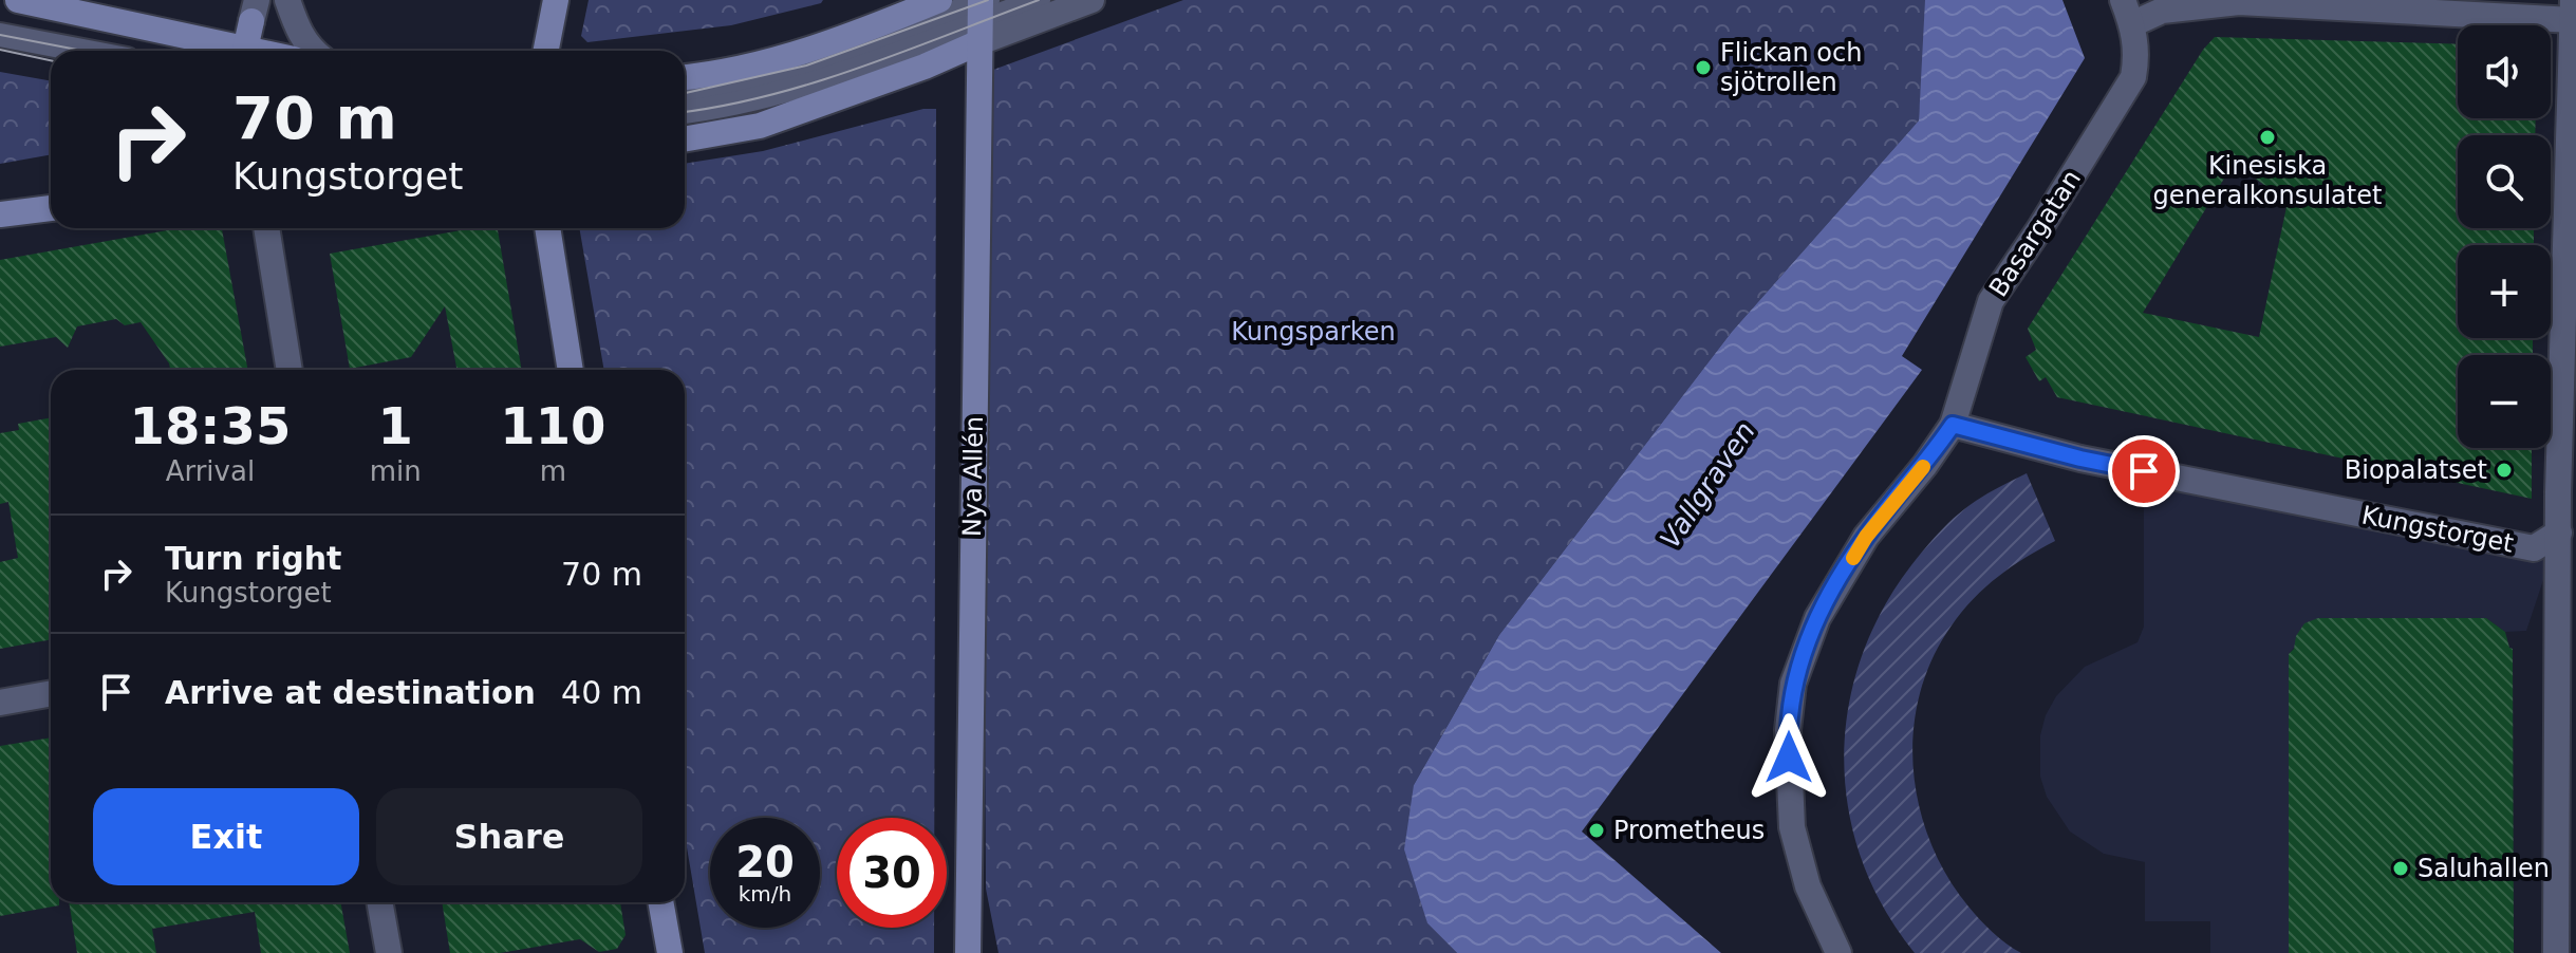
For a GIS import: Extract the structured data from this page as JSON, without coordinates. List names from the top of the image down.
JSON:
{
  "streets": {
    "main road": ["Nya Allén"],
    "street": ["Basargatan", "Kungstorget"]
  },
  "crossings": [
    ["Basargatan", "Kungstorget"]
  ],
  "water": ["Vallgraven"],
  "parks": ["Kungsparken"],
  "places": [
    "Flickan och sjötrollen",
    "Kinesiska generalkonsulatet",
    "Biopalatset",
    "Prometheus",
    "Saluhallen"
  ],
  "page": {
    "map_buttons": ["+", "−"],
    "turn": ["70 m", "Kungstorget"],
    "eta": [
      "18:35",
      "Arrival",
      "1",
      "min",
      "110",
      "m"
    ],
    "list": [
      {
        "name": "Turn right",
        "note": "Kungstorget",
        "value": "70 m"
      },
      {
        "name": "Arrive at destination",
        "value": "40 m"
      }
    ],
    "buttons": ["Exit", "Share"],
    "speed": "20 km/h",
    "limit": "30"
  }
}
